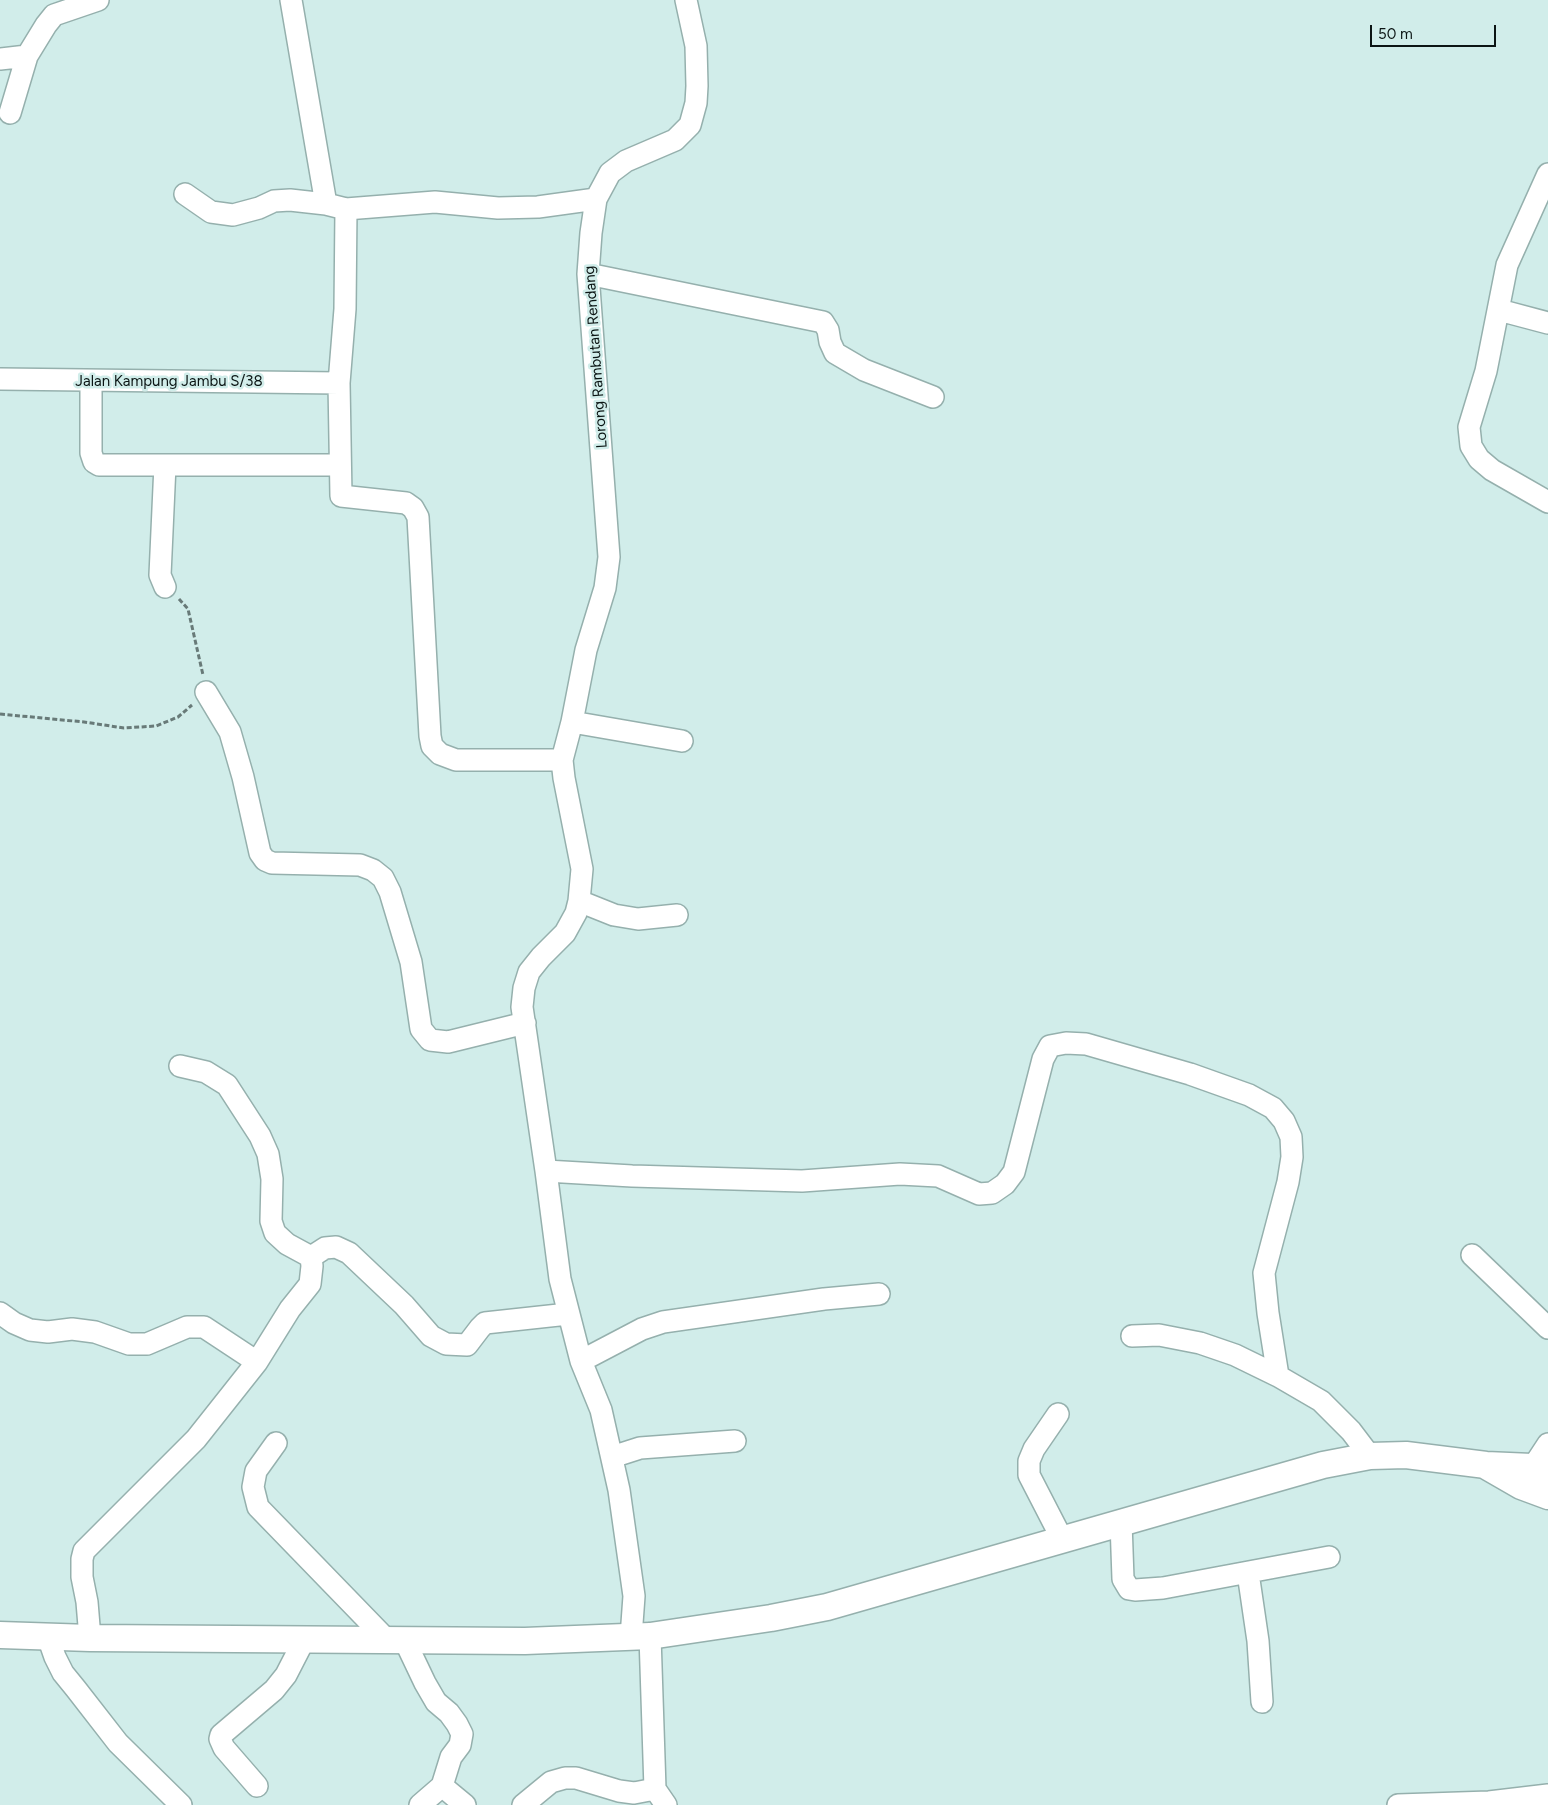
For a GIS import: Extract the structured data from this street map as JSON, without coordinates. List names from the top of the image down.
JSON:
{
  "streets": {
    "street": ["Lorong Rambutan Rendang", "Jalan Kampung Jambu S/38"]
  },
  "scale_bar": "50 m"
}
